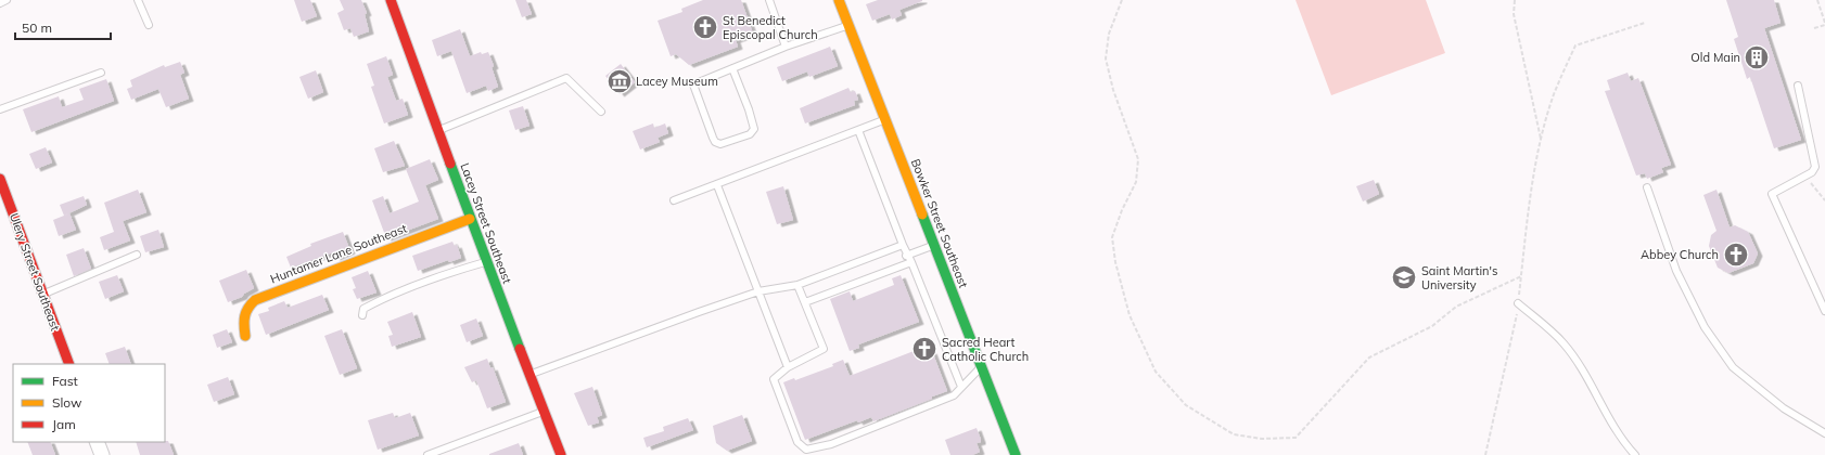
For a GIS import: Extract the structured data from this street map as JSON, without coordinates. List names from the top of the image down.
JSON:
{
  "streets": {
    "street": [
      "Lacey Street Southeast",
      "Bowker Street Southeast",
      "Huntamer Lane Southeast",
      "Ulery Street Southeast"
    ]
  },
  "crossings": [
    ["Lacey Street Southeast", "Huntamer Lane Southeast"]
  ],
  "places": {
    "church": ["St Benedict Episcopal Church", "Abbey Church", "Sacred Heart Catholic Church"],
    "building": ["Old Main"],
    "museum": ["Lacey Museum"],
    "school or university": ["Saint Martin's University"]
  },
  "legend": ["Fast", "Slow", "Jam"],
  "scale_bar": "50 m"
}
